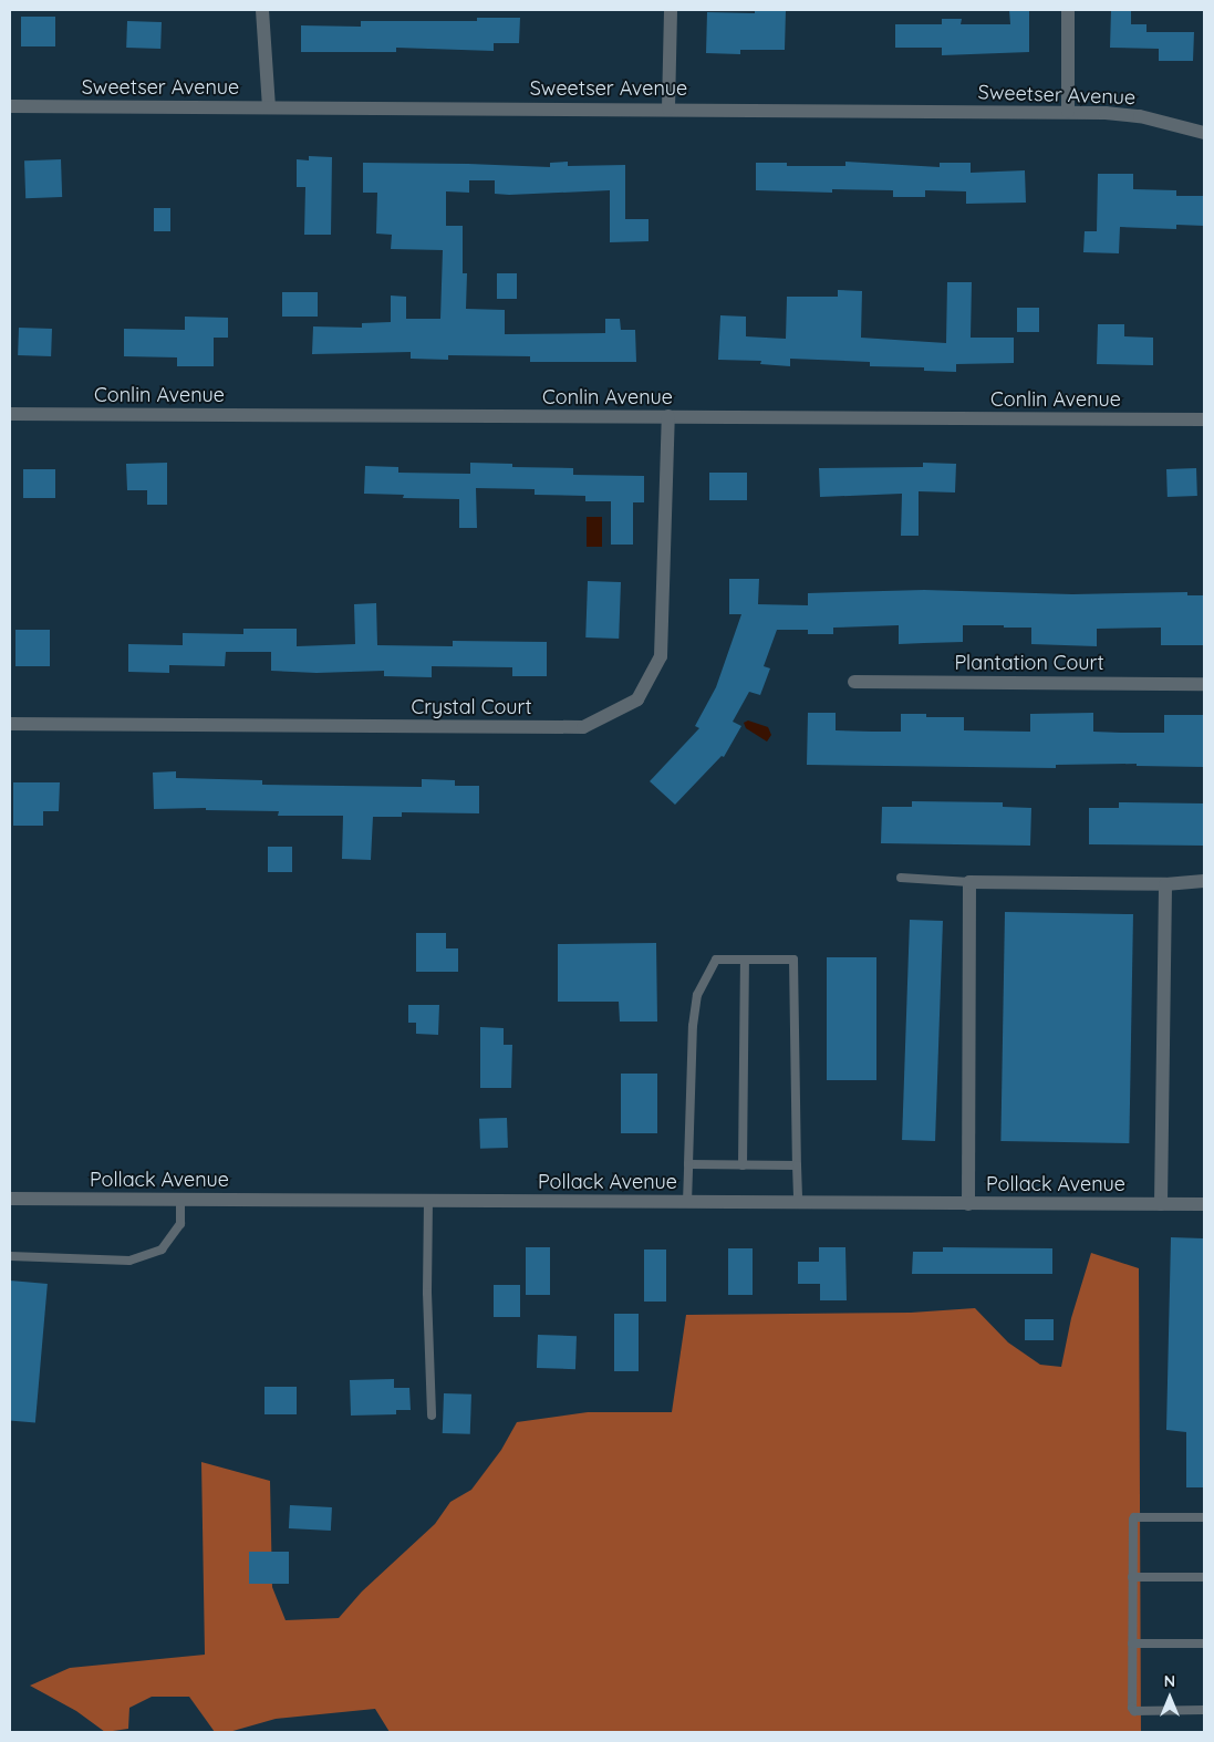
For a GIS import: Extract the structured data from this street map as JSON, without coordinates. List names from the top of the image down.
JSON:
{
  "streets": {
    "street": [
      "Sweetser Avenue",
      "Conlin Avenue",
      "Plantation Court",
      "Crystal Court",
      "Pollack Avenue"
    ]
  },
  "crossings": [
    ["Conlin Avenue", "Crystal Court"]
  ],
  "north": "top"
}
